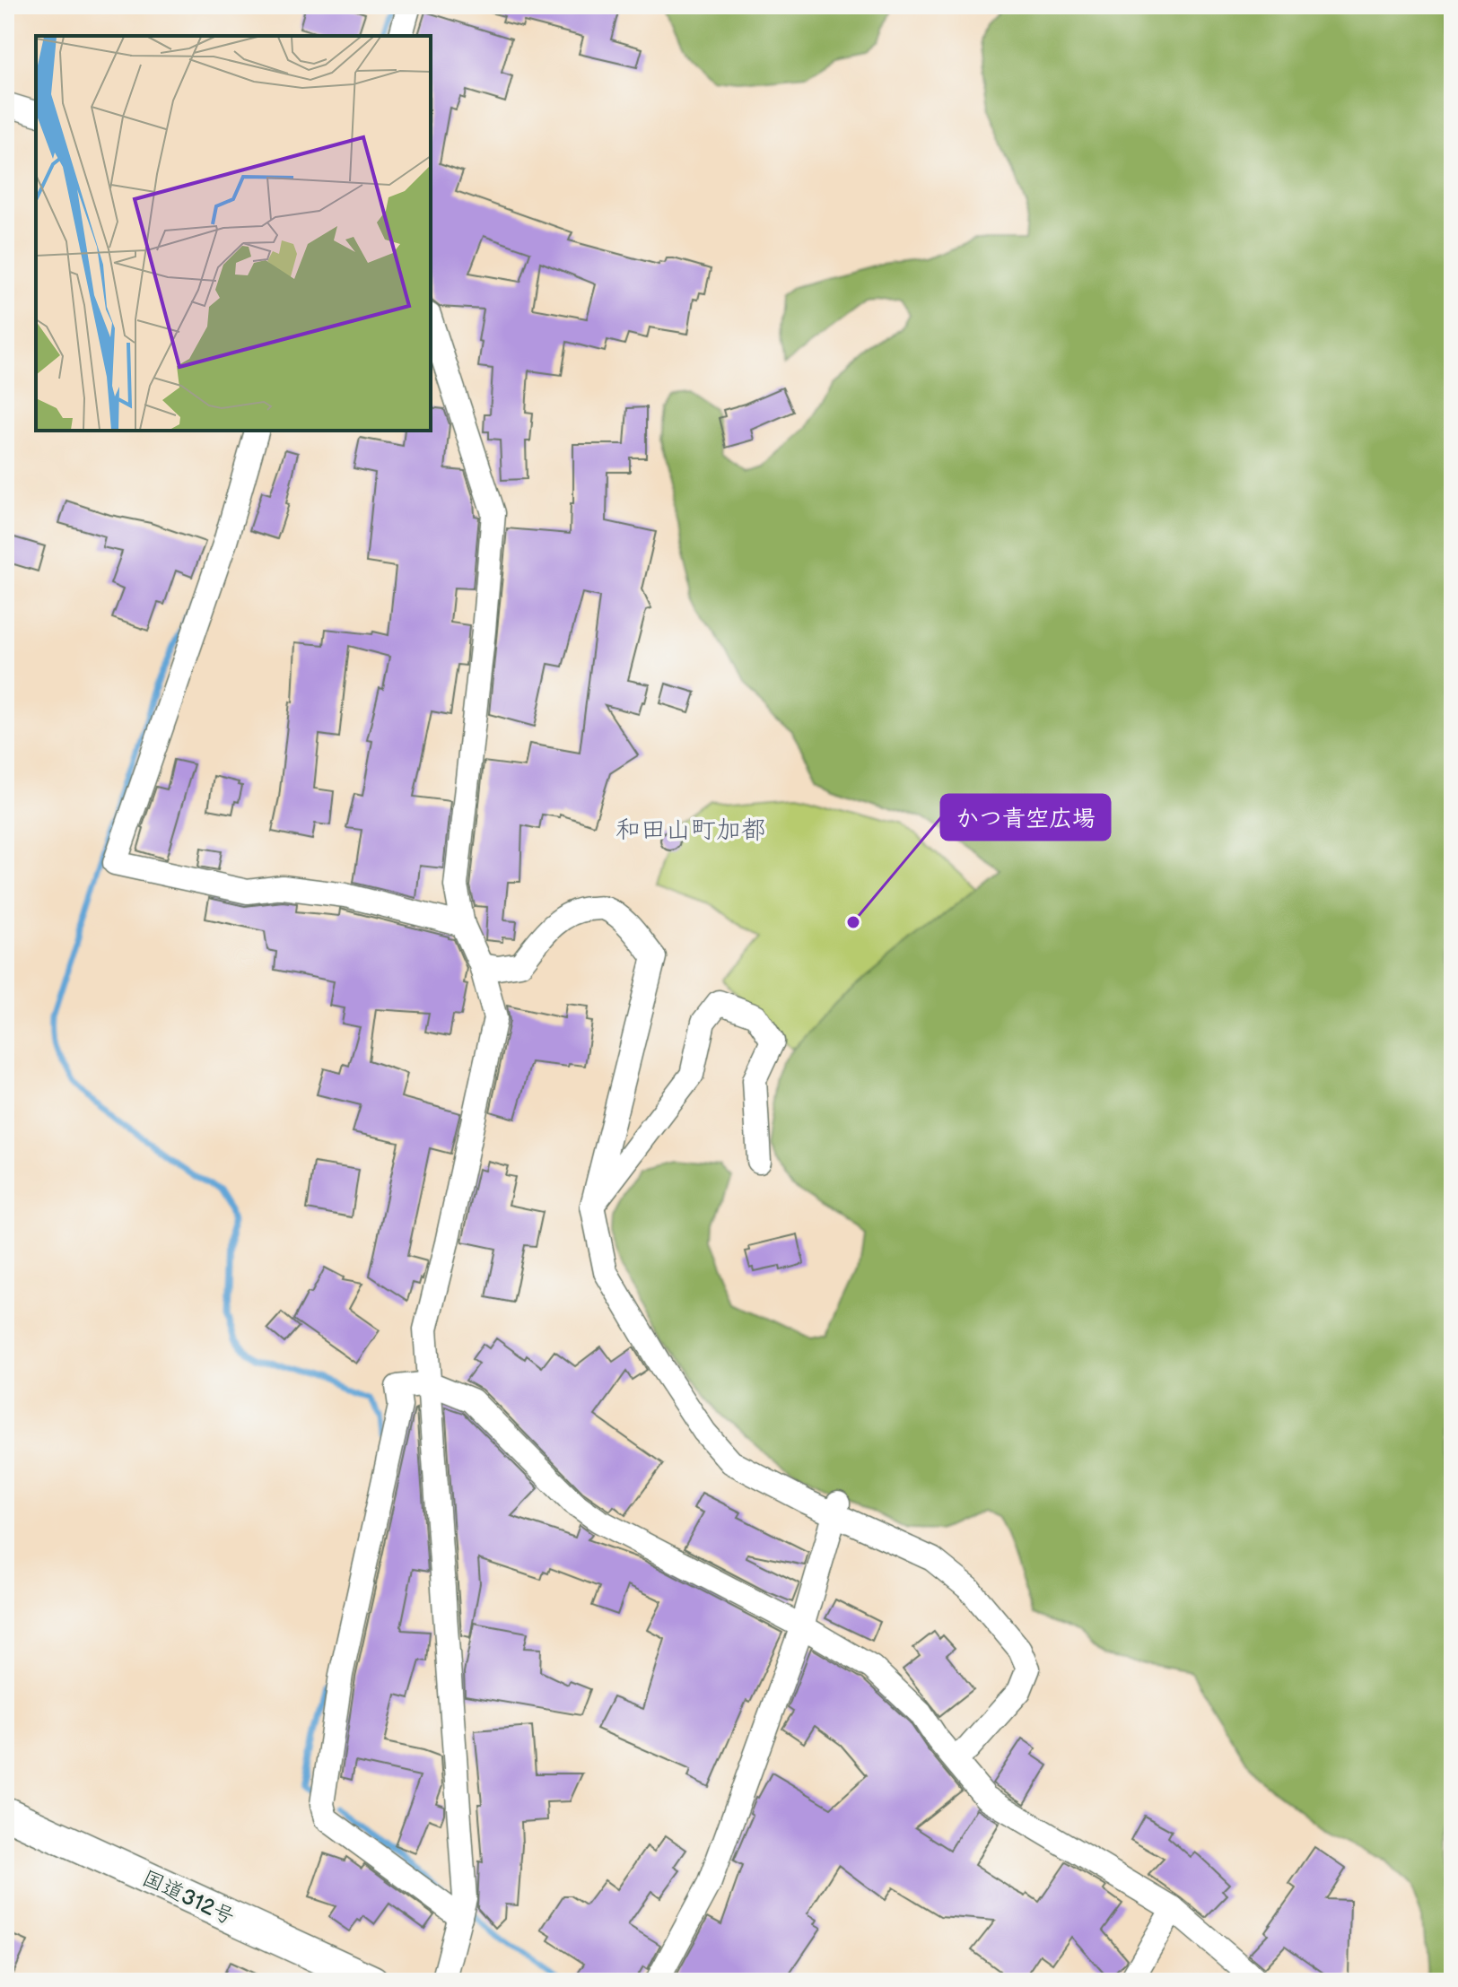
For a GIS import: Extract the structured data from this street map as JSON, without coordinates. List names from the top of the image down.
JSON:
{
  "streets": {
    "highway": ["国道312号"]
  },
  "districts": ["和田山町加都"],
  "places": ["かつ青空広場"]
}
